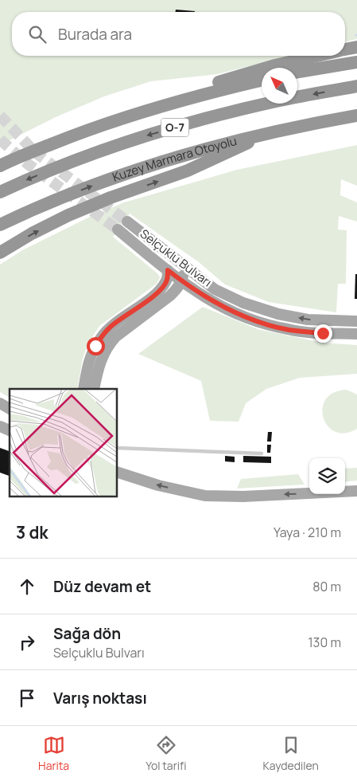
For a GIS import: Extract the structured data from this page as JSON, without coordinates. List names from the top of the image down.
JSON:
{
  "streets": {
    "highway": ["O-7", "Kuzey Marmara Otoyolu"],
    "main road": ["Selçuklu Bulvarı"]
  },
  "north": "top left",
  "page": {
    "search": "Burada ara",
    "heading": ["3 dk", "Yaya · 210 m"],
    "list": [
      ["Düz devam et", "80 m"],
      ["Sağa dön", "Selçuklu Bulvarı", "130 m"],
      "Varış noktası"
    ],
    "nav": ["Harita", "Yol tarifi", "Kaydedilen"]
  }
}
